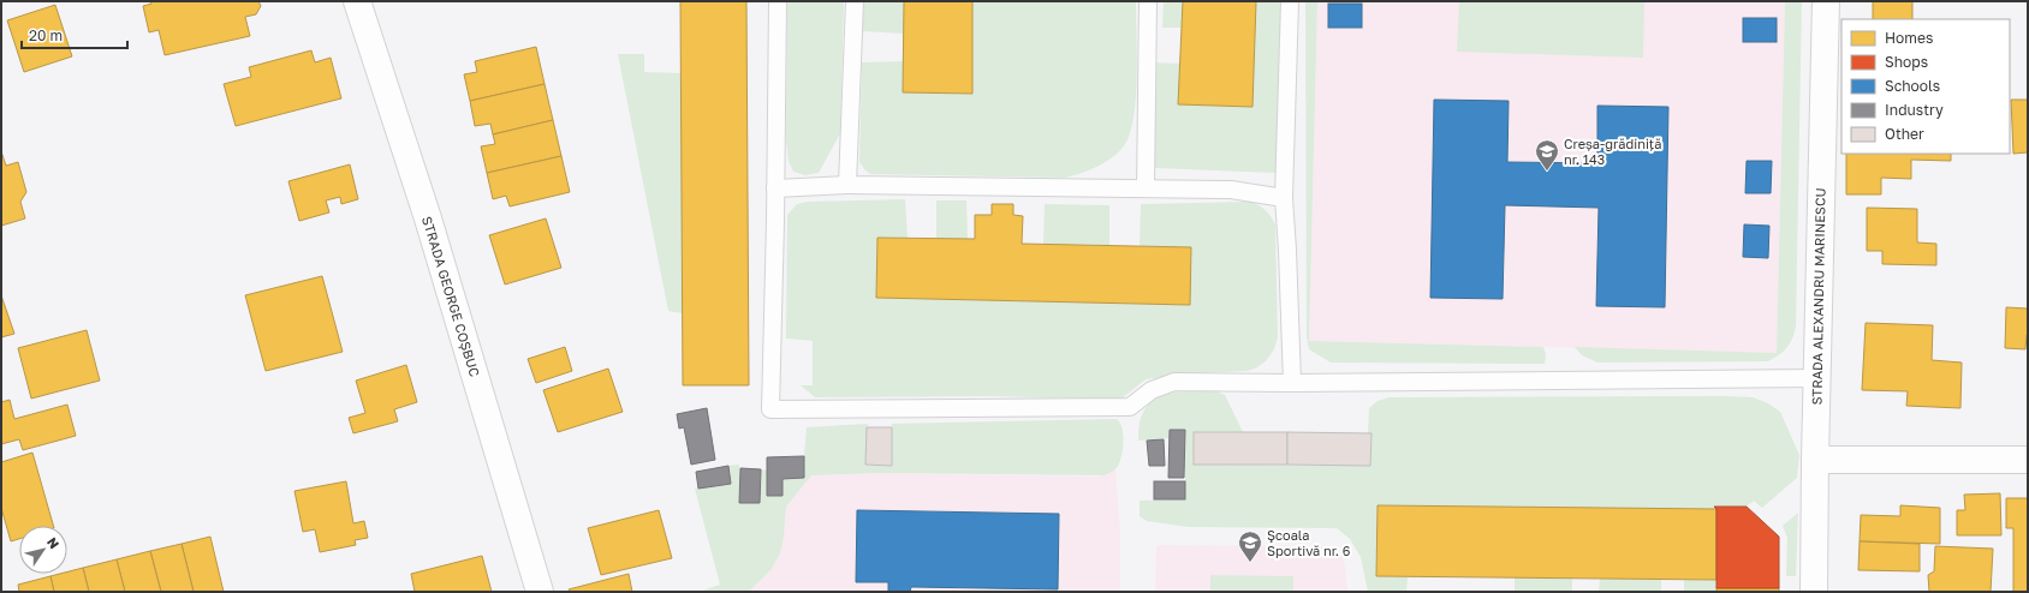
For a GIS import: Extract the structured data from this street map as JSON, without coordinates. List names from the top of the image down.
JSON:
{
  "streets": {
    "street": ["STRADA GEORGE COȘBUC", "STRADA ALEXANDRU MARINESCU"]
  },
  "places": {
    "school or university": ["Creșa-grădiniță nr. 143", "Şcoala Sportivă nr. 6"]
  },
  "legend": [
    "Homes",
    "Shops",
    "Schools",
    "Industry",
    "Other"
  ],
  "scale_bar": "20 m",
  "north": "top right"
}
